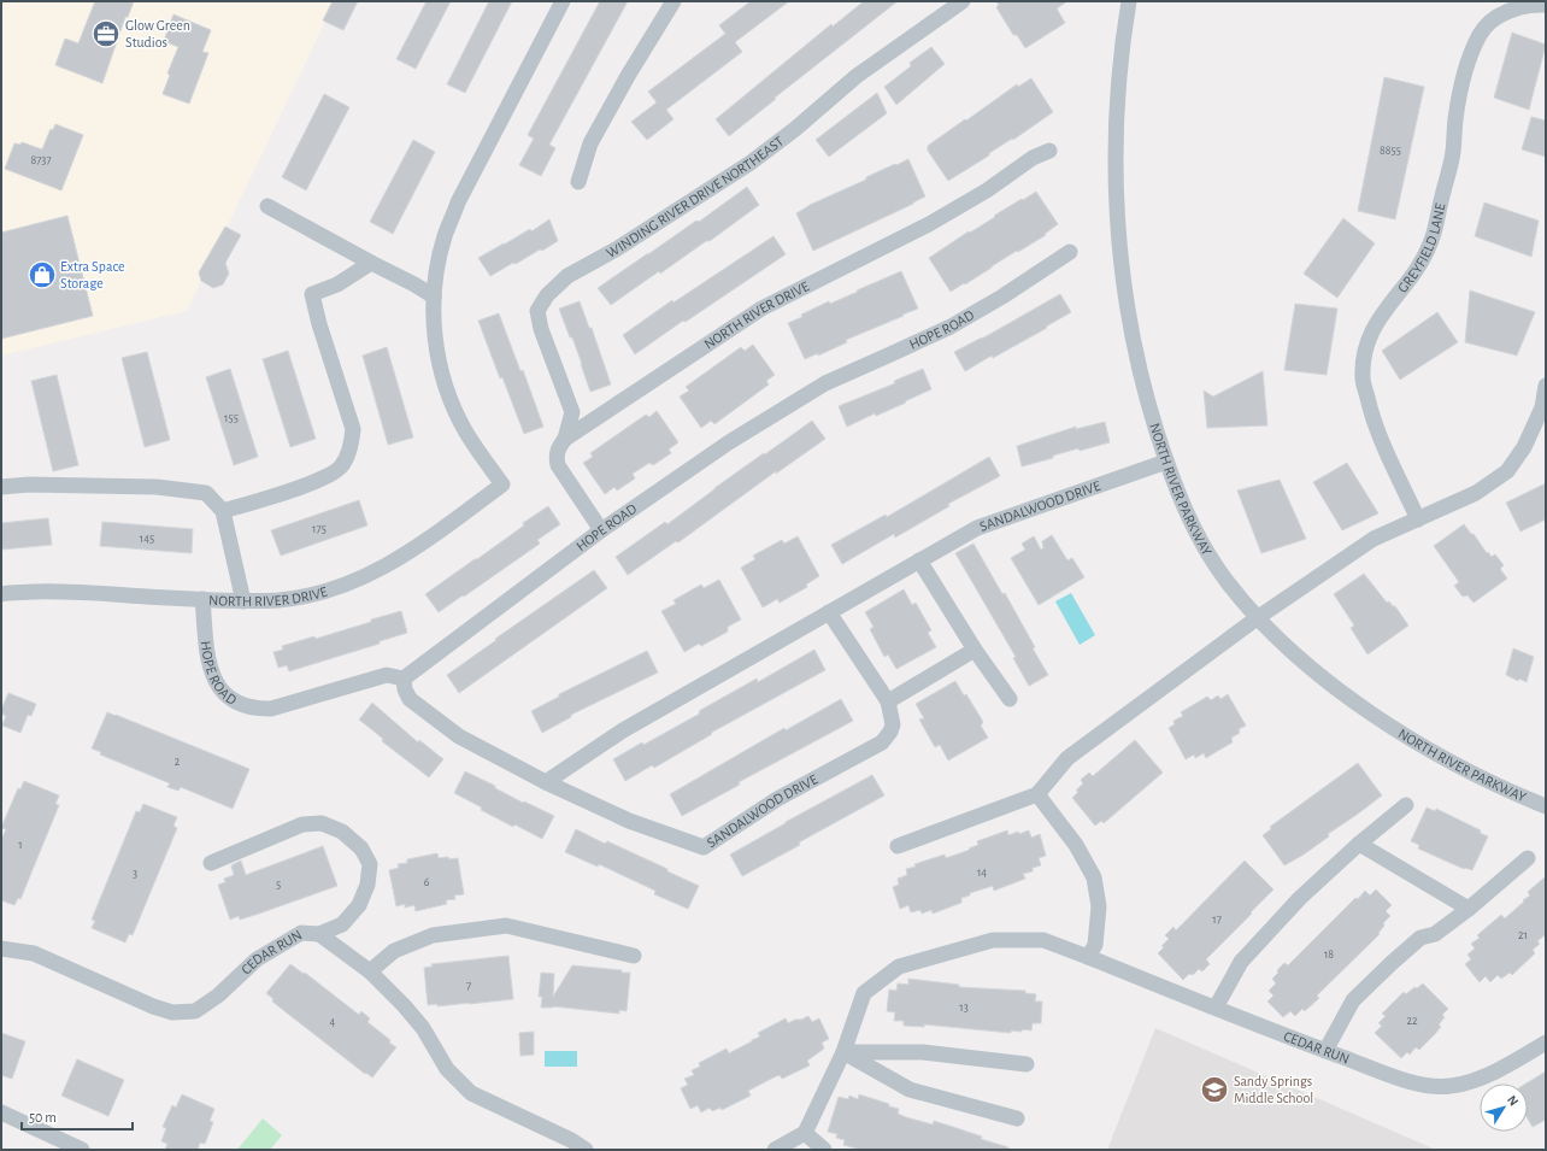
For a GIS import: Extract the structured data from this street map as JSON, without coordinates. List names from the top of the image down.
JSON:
{
  "streets": {
    "street": [
      "WINDING RIVER DRIVE NORTHEAST",
      "GREYFIELD LANE",
      "NORTH RIVER DRIVE",
      "HOPE ROAD",
      "NORTH RIVER PARKWAY",
      "SANDALWOOD DRIVE",
      "CEDAR RUN"
    ]
  },
  "crossings": [
    ["WINDING RIVER DRIVE NORTHEAST", "NORTH RIVER DRIVE"],
    ["NORTH RIVER DRIVE", "HOPE ROAD"],
    ["HOPE ROAD", "SANDALWOOD DRIVE"],
    ["NORTH RIVER PARKWAY", "SANDALWOOD DRIVE"]
  ],
  "places": {
    "office": ["Glow Green Studios"],
    "shop": ["Extra Space Storage"],
    "school or university": ["Sandy Springs Middle School"]
  },
  "house_numbers": [
    "8855",
    "8737",
    "155",
    "175",
    "145",
    "2",
    "1",
    "14",
    "3",
    "6",
    "5",
    "17",
    "21",
    "18",
    "7",
    "13",
    "22",
    "4"
  ],
  "scale_bar": "50 m",
  "north": "top right"
}
